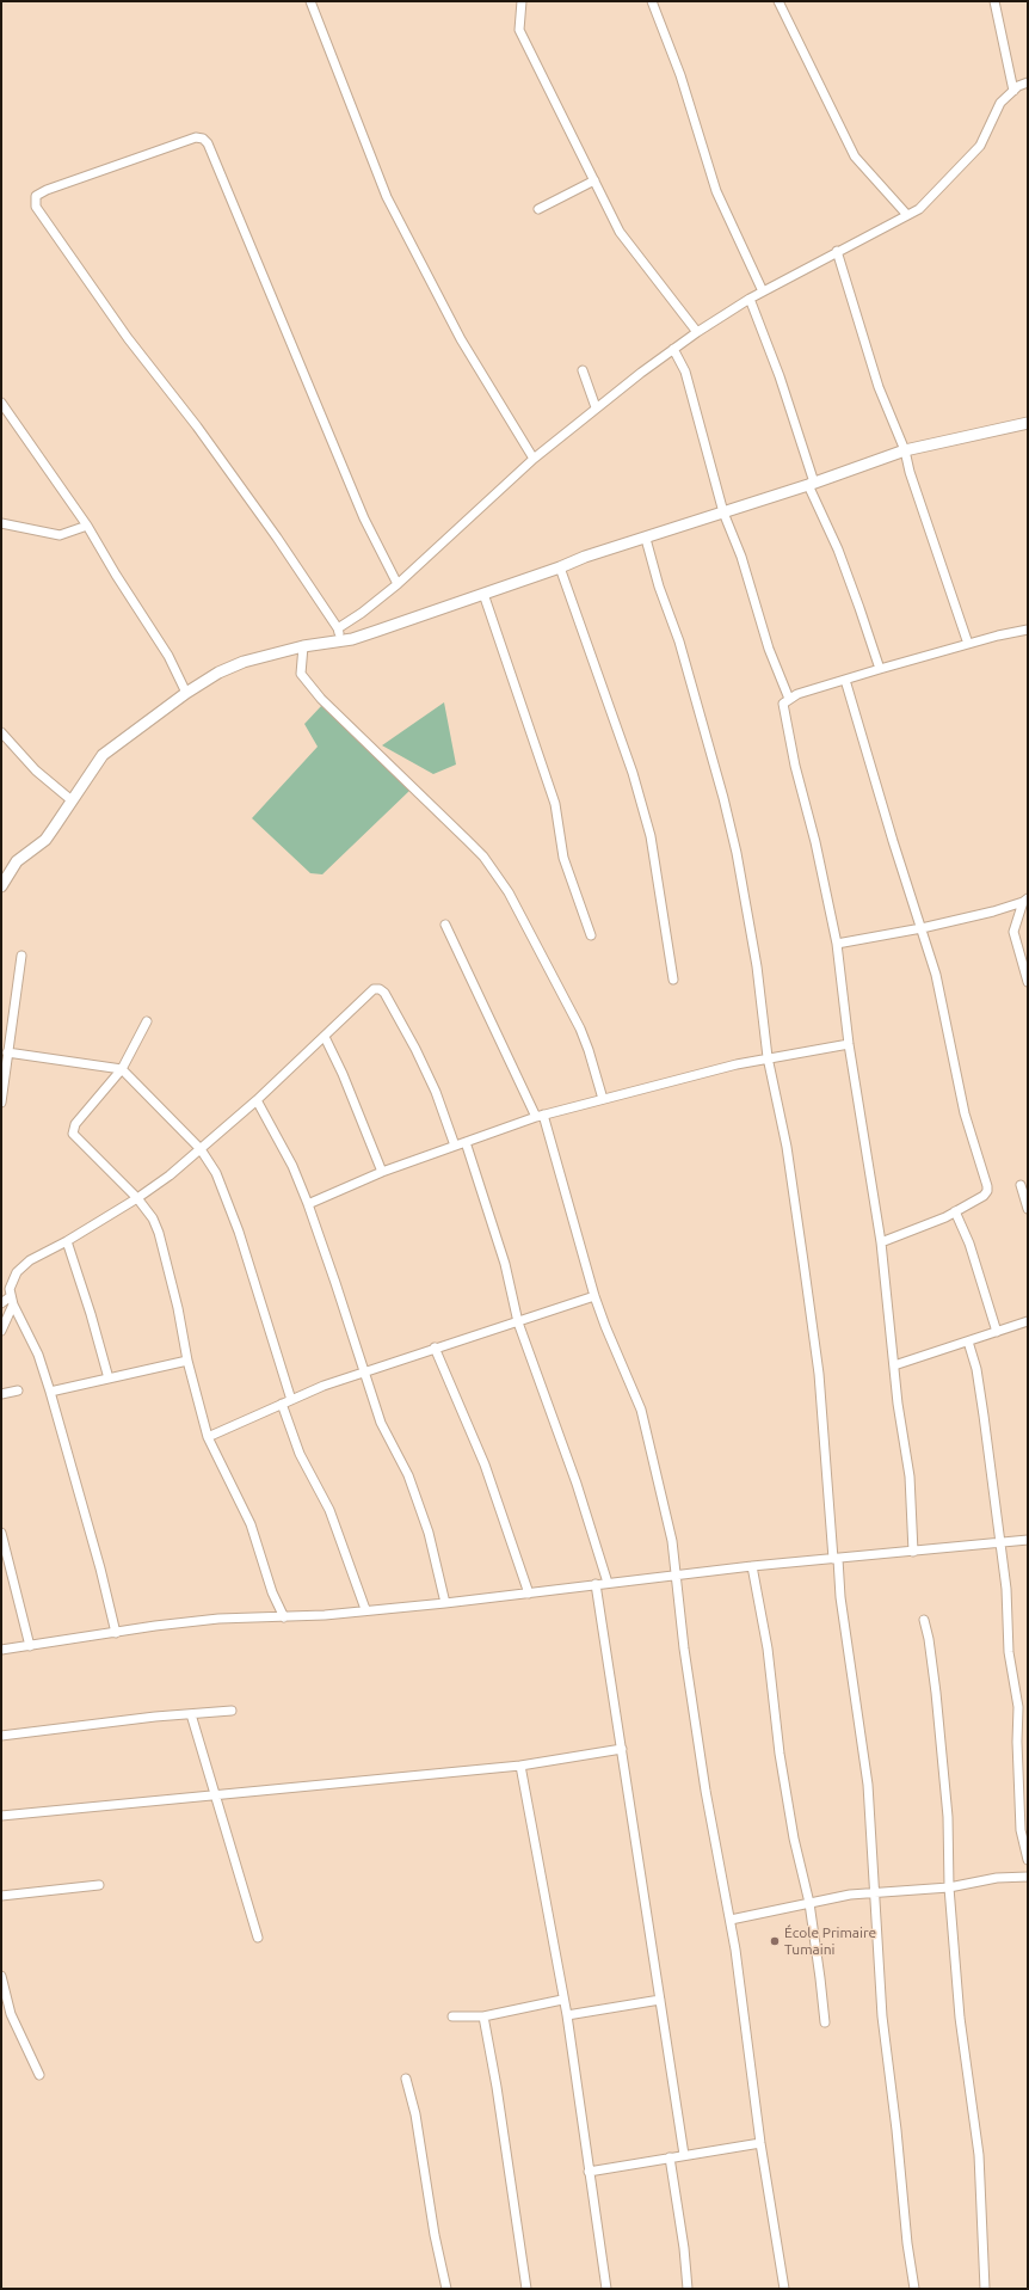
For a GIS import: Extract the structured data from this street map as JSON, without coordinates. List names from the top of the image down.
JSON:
{
  "places": ["École Primaire Tumaini"]
}
